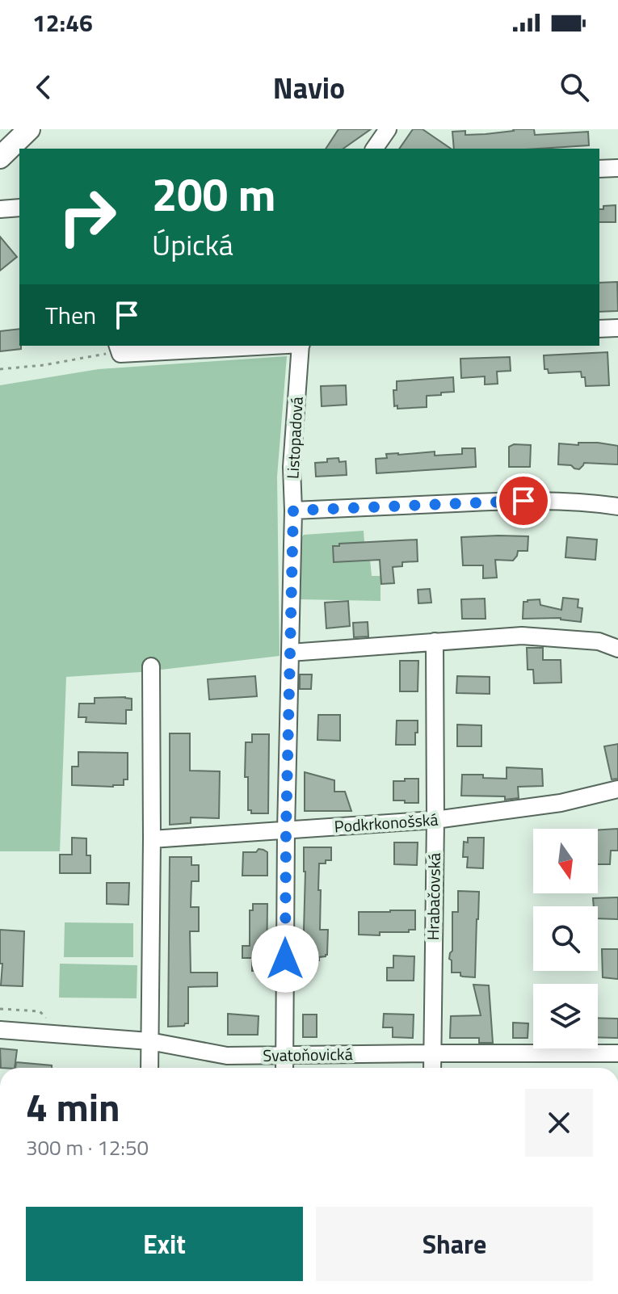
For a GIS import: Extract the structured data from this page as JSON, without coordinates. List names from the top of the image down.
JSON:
{
  "streets": {
    "street": [
      "Listopadová",
      "Podkrkonošská",
      "Hrabačovská",
      "Svatoňovická"
    ]
  },
  "crossings": [
    ["Listopadová", "Podkrkonošská"],
    ["Listopadová", "Svatoňovická"],
    ["Podkrkonošská", "Hrabačovská"],
    ["Hrabačovská", "Svatoňovická"]
  ],
  "north": "bottom",
  "page": {
    "status": "12:46",
    "header": "Navio",
    "turn": ["200 m", "Úpická"],
    "then": "Then",
    "heading": ["4 min", "300 m · 12:50"],
    "buttons": ["Exit", "Share"]
  }
}
